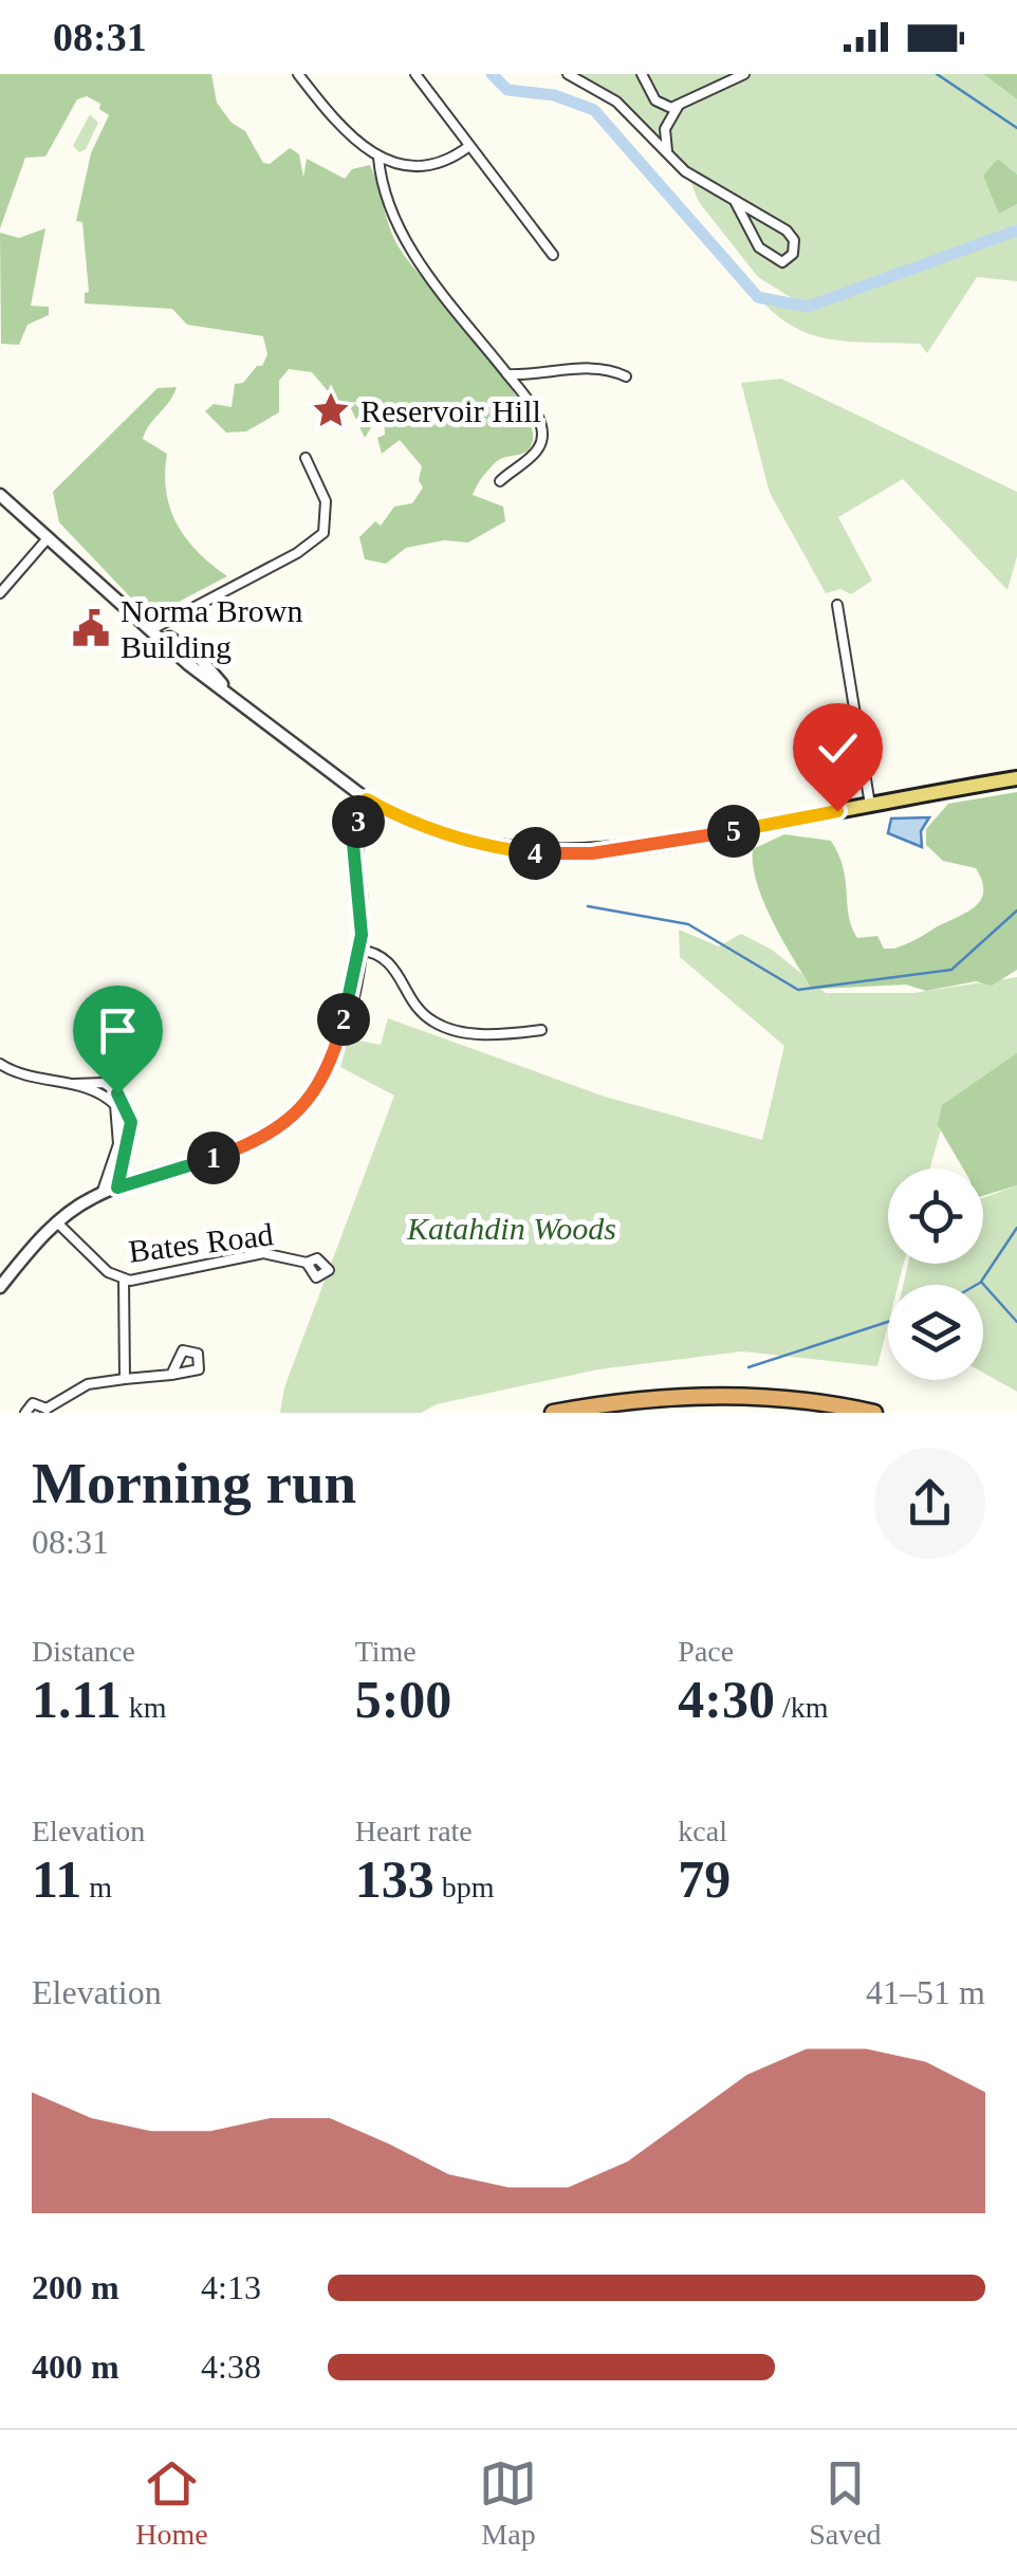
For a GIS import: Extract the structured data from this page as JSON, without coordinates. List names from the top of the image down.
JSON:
{
  "streets": {
    "street": ["Bates Road"]
  },
  "parks": ["Katahdin Woods"],
  "places": {
    "place": ["Reservoir Hill"],
    "public building": ["Norma Brown Building"]
  },
  "page": {
    "status": "08:31",
    "pins": [
      "3",
      "5",
      "4",
      "2",
      "1"
    ],
    "heading": ["Morning run", "08:31"],
    "stats": [
      ["Distance", "1.11 km"],
      ["Time", "5:00"],
      ["Pace", "4:30 /km"],
      ["Elevation", "11 m"],
      ["Heart rate", "133 bpm"],
      ["kcal", "79"]
    ],
    "chart": ["Elevation", "41–51 m"],
    "list": [
      {
        "name": "200 m",
        "note": "4:13"
      },
      {
        "name": "400 m",
        "note": "4:38"
      }
    ],
    "tabs": ["Home", "Map", "Saved"]
  }
}
